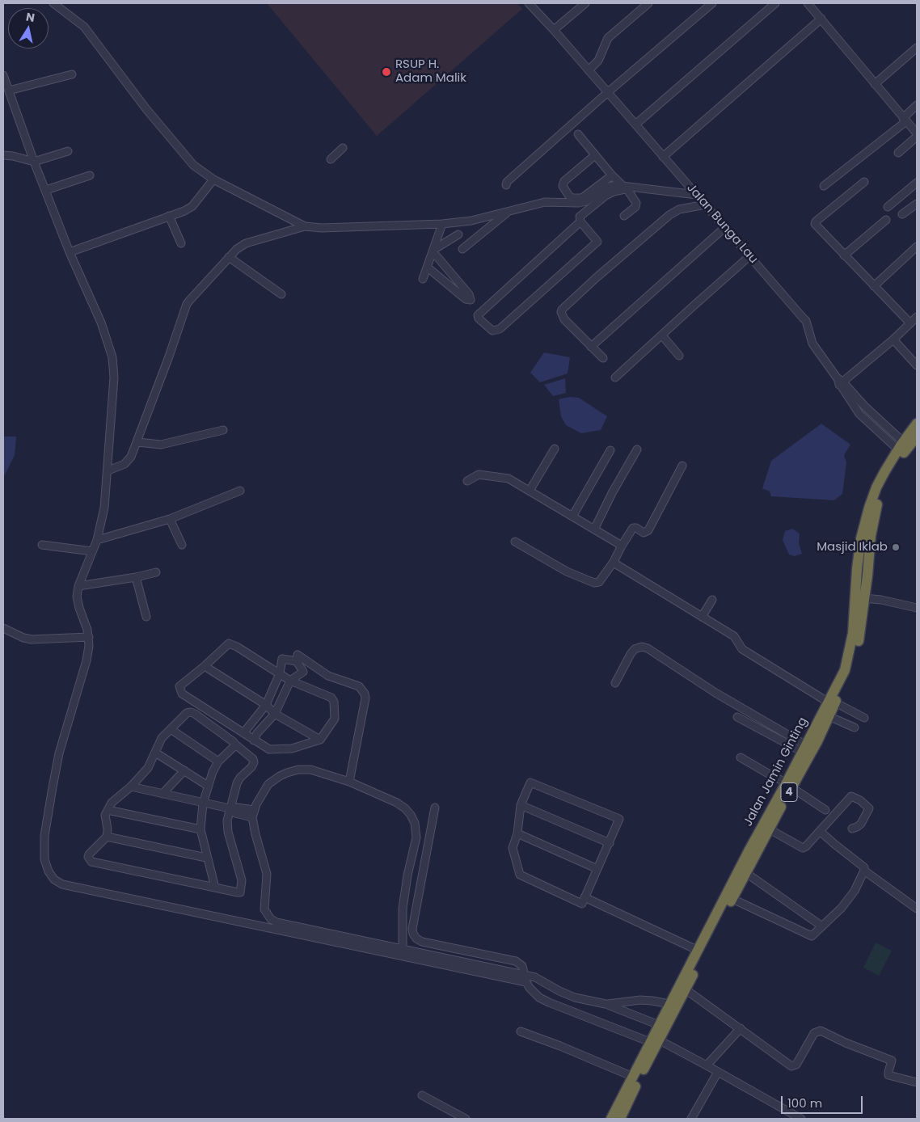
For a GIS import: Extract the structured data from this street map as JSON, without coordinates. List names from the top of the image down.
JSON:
{
  "streets": {
    "highway": ["Jalan Jamin Ginting", "4"],
    "street": ["Jalan Bunga Lau"]
  },
  "crossings": [
    ["Jalan Bunga Lau", "Jalan Jamin Ginting"]
  ],
  "places": ["RSUP H. Adam Malik", "Masjid Iklab"],
  "scale_bar": "100 m",
  "north": "top"
}
